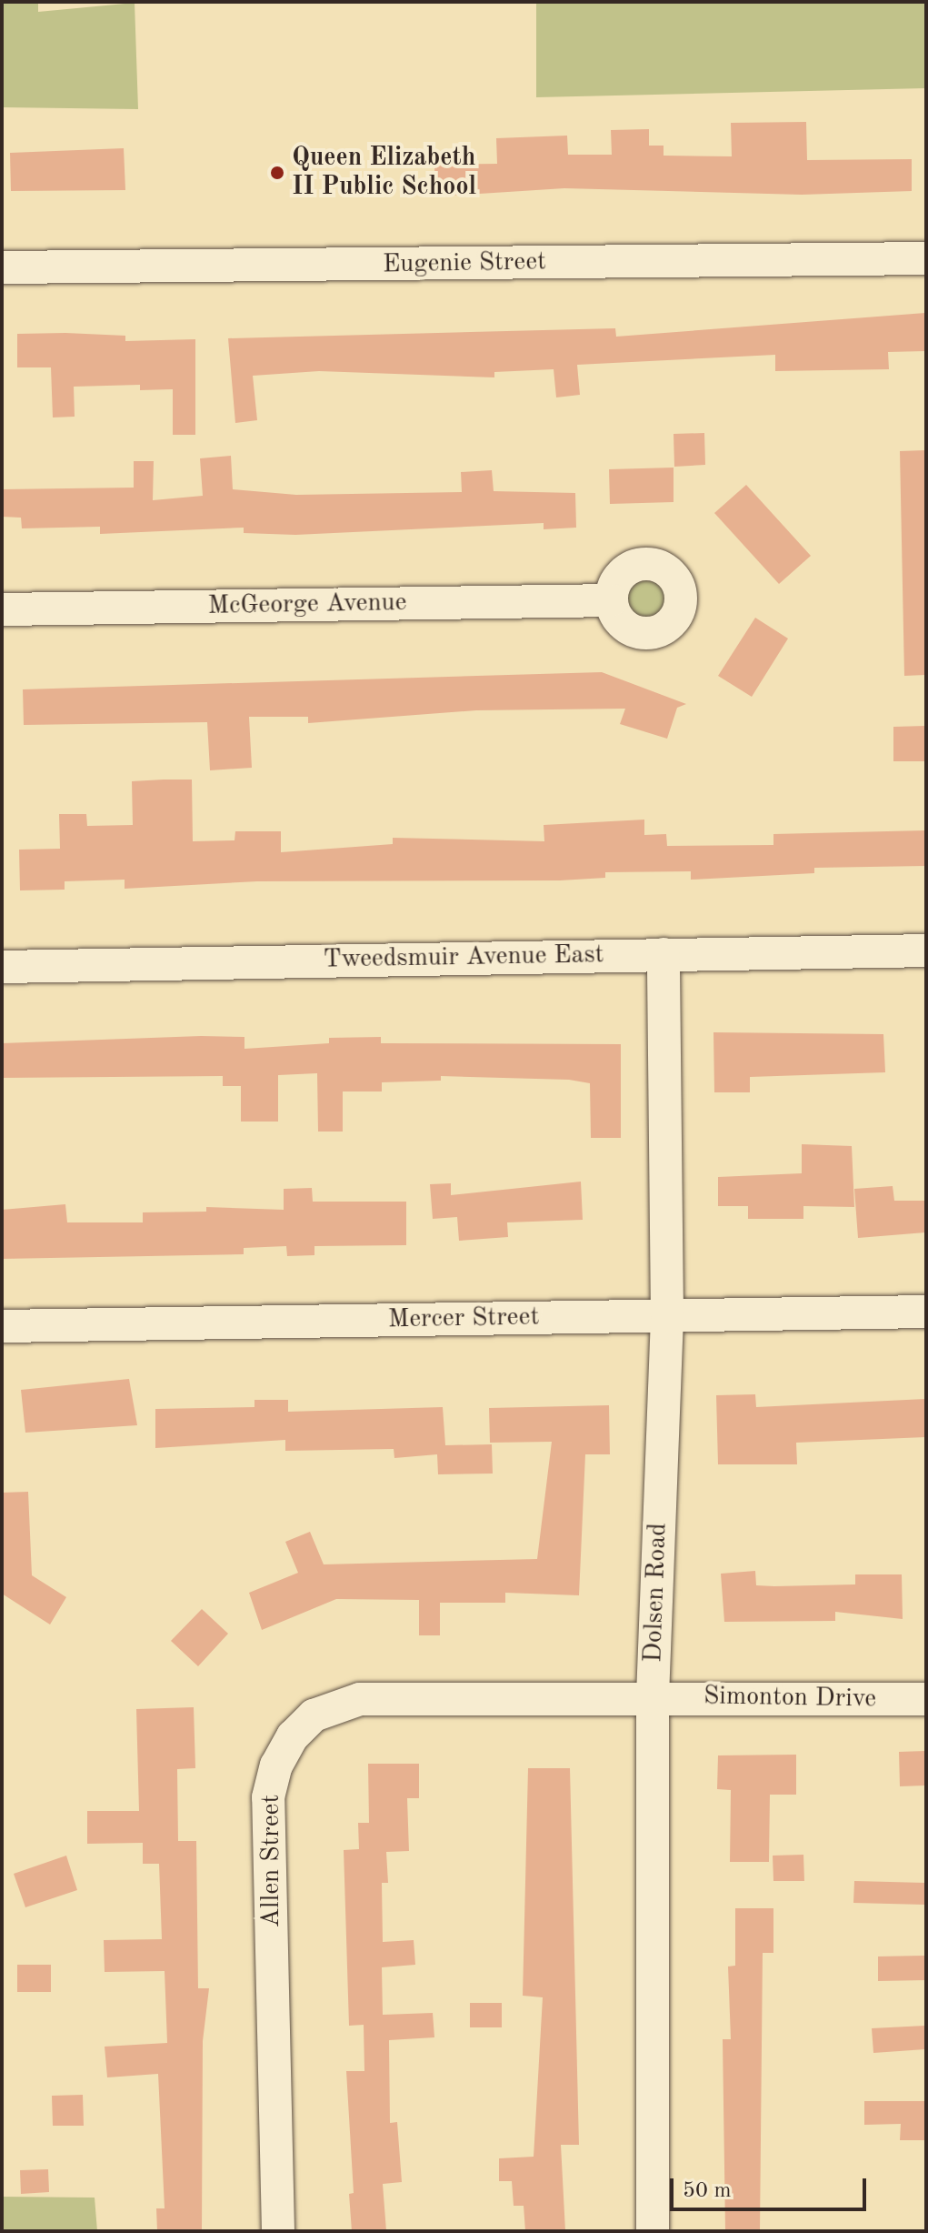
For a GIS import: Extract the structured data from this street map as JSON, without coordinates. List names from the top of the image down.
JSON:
{
  "streets": {
    "street": [
      "Eugenie Street",
      "McGeorge Avenue",
      "Tweedsmuir Avenue East",
      "Mercer Street",
      "Dolsen Road",
      "Simonton Drive",
      "Allen Street"
    ]
  },
  "crossings": [
    ["Tweedsmuir Avenue East", "Dolsen Road"],
    ["Mercer Street", "Dolsen Road"],
    ["Dolsen Road", "Simonton Drive"],
    ["Dolsen Road", "Allen Street"],
    ["Simonton Drive", "Allen Street"]
  ],
  "places": ["Queen Elizabeth II Public School"],
  "scale_bar": "50 m"
}
